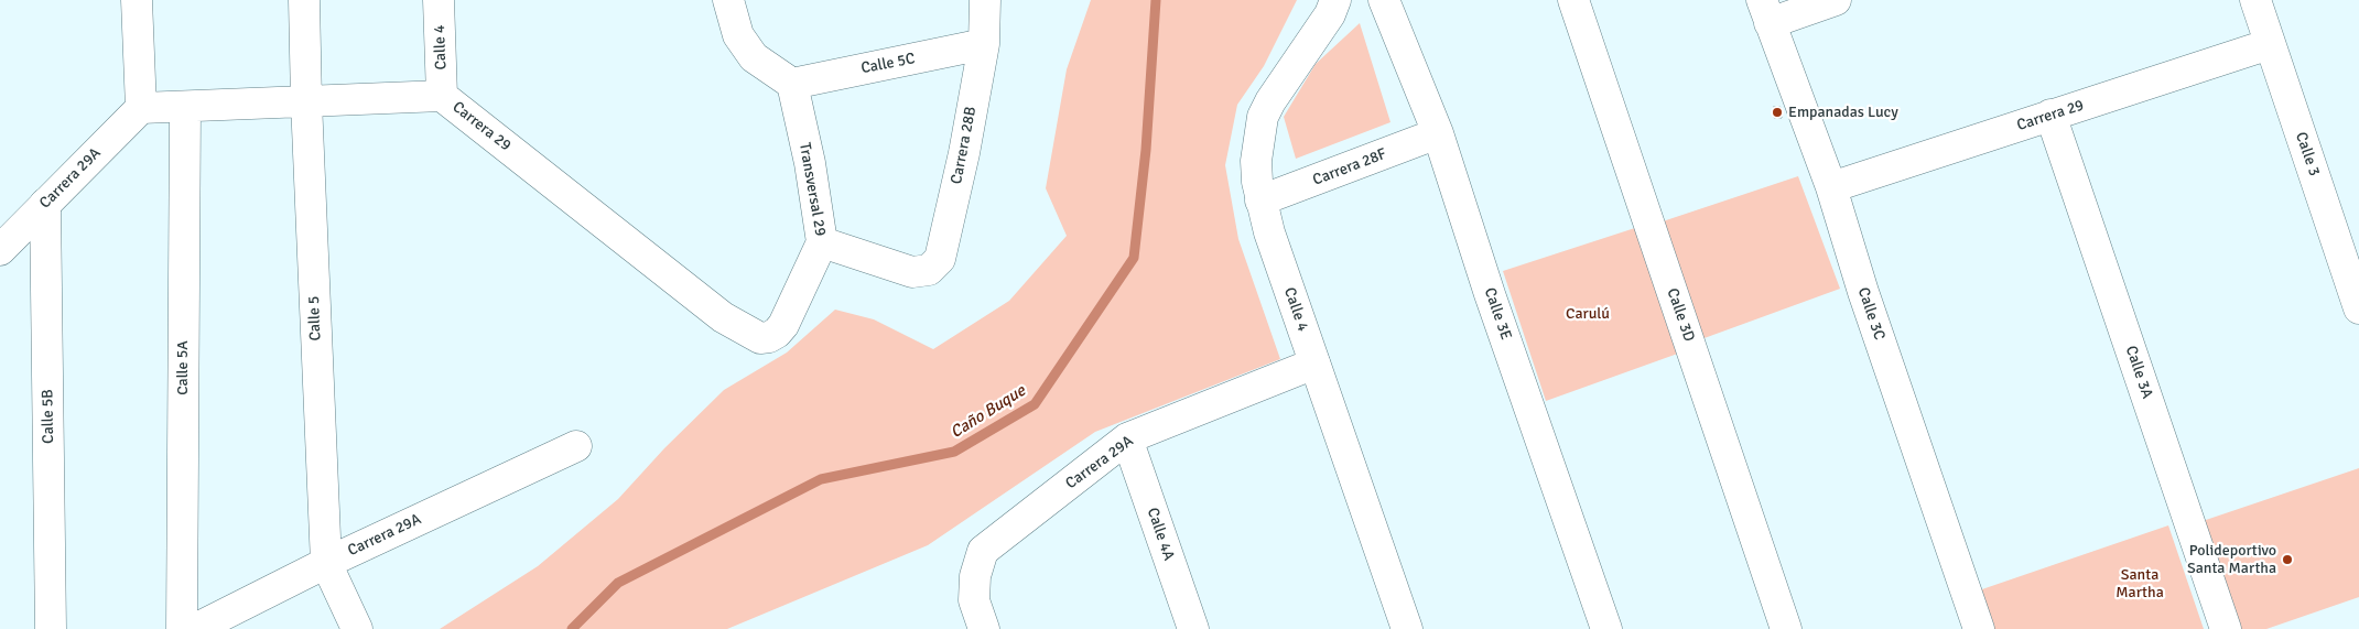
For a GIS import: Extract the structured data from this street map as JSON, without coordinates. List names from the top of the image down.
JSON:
{
  "streets": {
    "street": [
      "Calle 4",
      "Calle 5C",
      "Carrera 29",
      "Carrera 28B",
      "Calle 3",
      "Carrera 28F",
      "Carrera 29A",
      "Transversal 29",
      "Calle 3E",
      "Calle 3C",
      "Calle 3D",
      "Calle 5",
      "Calle 5A",
      "Calle 3A",
      "Calle 5B",
      "Calle 4A"
    ]
  },
  "crossings": [
    ["Calle 4", "Carrera 29"],
    ["Calle 4", "Carrera 28F"],
    ["Calle 4", "Carrera 29A"],
    ["Calle 5C", "Carrera 28B"],
    ["Calle 5C", "Transversal 29"],
    ["Carrera 29", "Calle 3"],
    ["Carrera 29", "Carrera 29A"],
    ["Carrera 29", "Transversal 29"],
    ["Carrera 29", "Calle 3C"],
    ["Carrera 29", "Calle 5"],
    ["Carrera 29", "Calle 5A"],
    ["Carrera 29", "Calle 3A"],
    ["Carrera 28B", "Transversal 29"],
    ["Carrera 28F", "Calle 3E"],
    ["Carrera 29A", "Calle 5"],
    ["Carrera 29A", "Calle 5B"],
    ["Carrera 29A", "Calle 4A"]
  ],
  "water": ["Caño Buque"],
  "parks": ["Carulú", "Santa Martha"],
  "places": ["Empanadas Lucy", "Polideportivo Santa Martha"]
}
